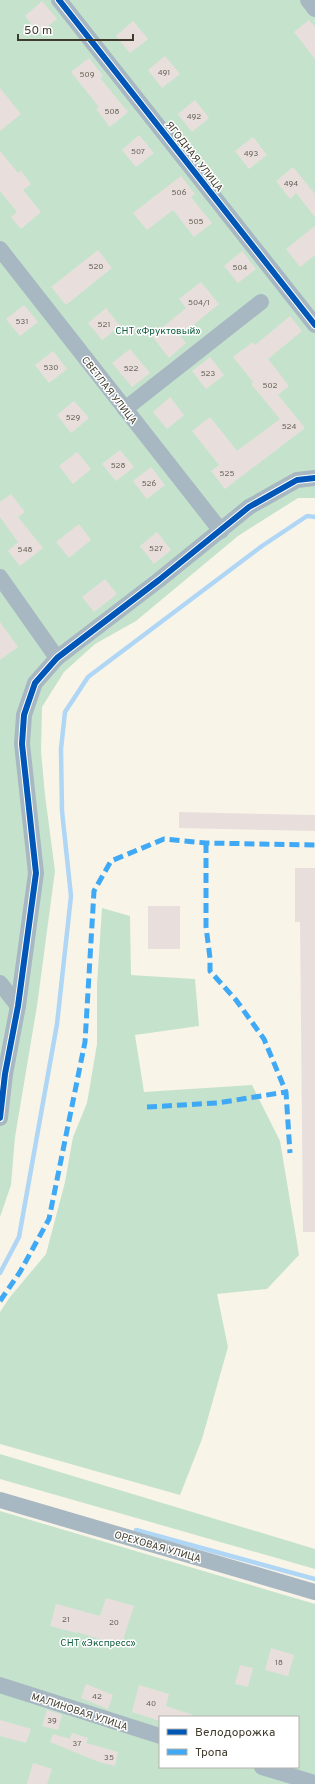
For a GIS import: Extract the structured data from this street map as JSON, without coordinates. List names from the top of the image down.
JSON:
{
  "streets": {
    "street": [
      "ЯГОДНАЯ УЛИЦА",
      "СВЕТЛАЯ УЛИЦА",
      "ОРЕХОВАЯ УЛИЦА",
      "МАЛИНОВАЯ УЛИЦА"
    ]
  },
  "parks": ["СНТ «Фруктовый»", "СНТ «Экспресс»"],
  "house_numbers": [
    "491",
    "509",
    "508",
    "492",
    "507",
    "493",
    "494",
    "506",
    "505",
    "520",
    "504",
    "504/1",
    "531",
    "521",
    "530",
    "522",
    "523",
    "502",
    "529",
    "524",
    "528",
    "525",
    "526",
    "527",
    "548",
    "21",
    "20",
    "18",
    "42",
    "40",
    "39",
    "37",
    "35"
  ],
  "legend": ["Велодорожка", "Тропа"],
  "scale_bar": "50 m"
}
